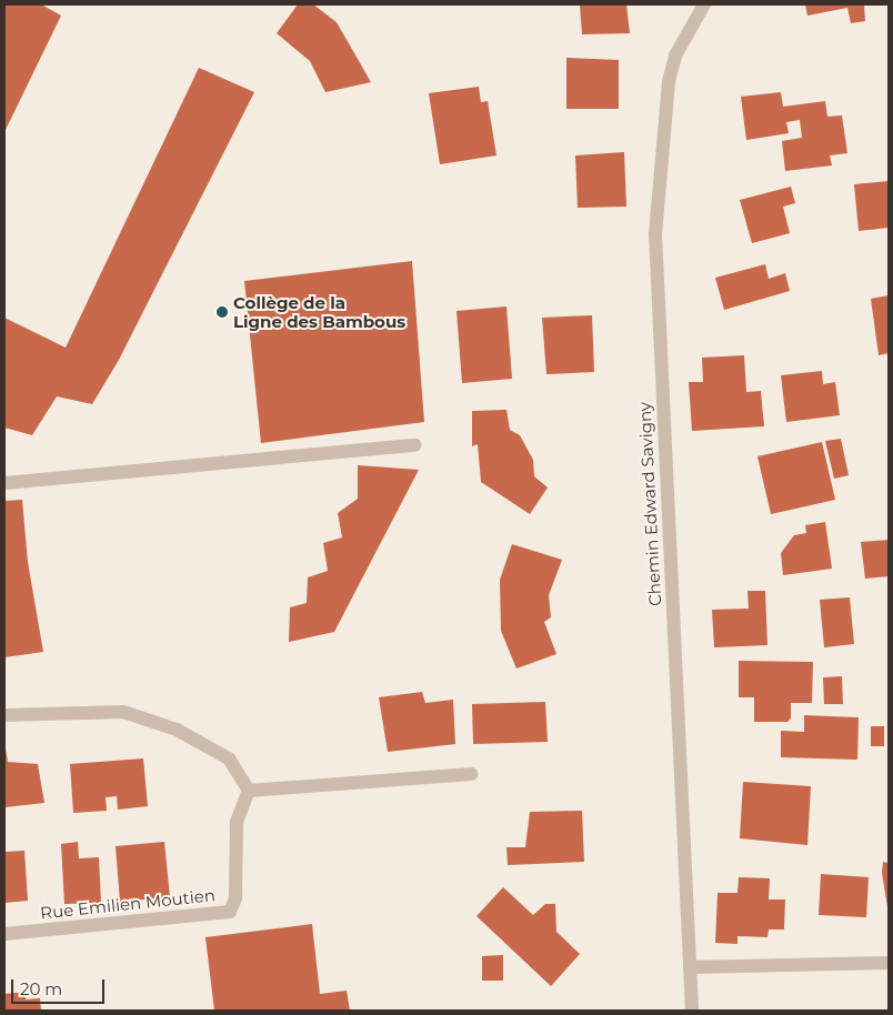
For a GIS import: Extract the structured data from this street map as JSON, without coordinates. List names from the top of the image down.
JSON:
{
  "streets": {
    "street": ["Chemin Edward Savigny", "Rue Emilien Moutien"]
  },
  "places": ["Collège de la Ligne des Bambous"],
  "scale_bar": "20 m"
}
